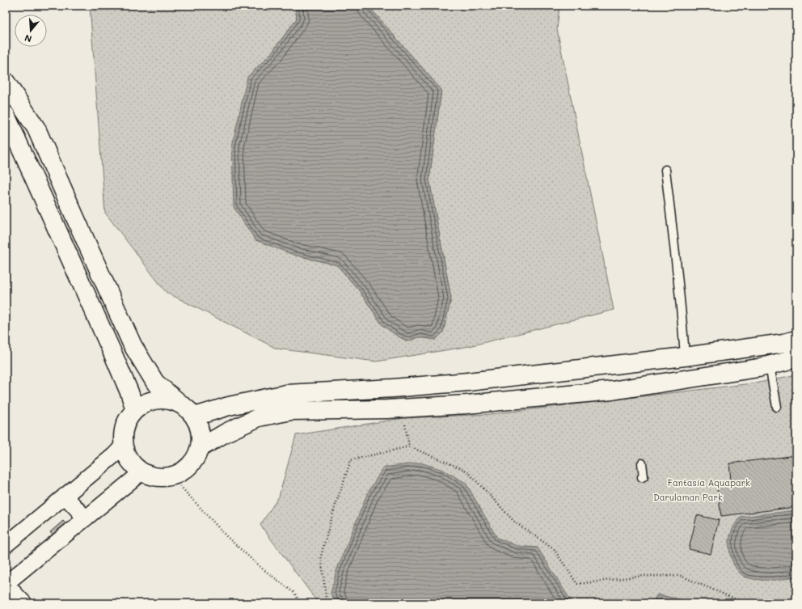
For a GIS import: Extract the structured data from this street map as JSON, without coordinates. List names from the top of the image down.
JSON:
{
  "parks": ["Fantasia Aquapark", "Darulaman Park"],
  "north": "bottom"
}
